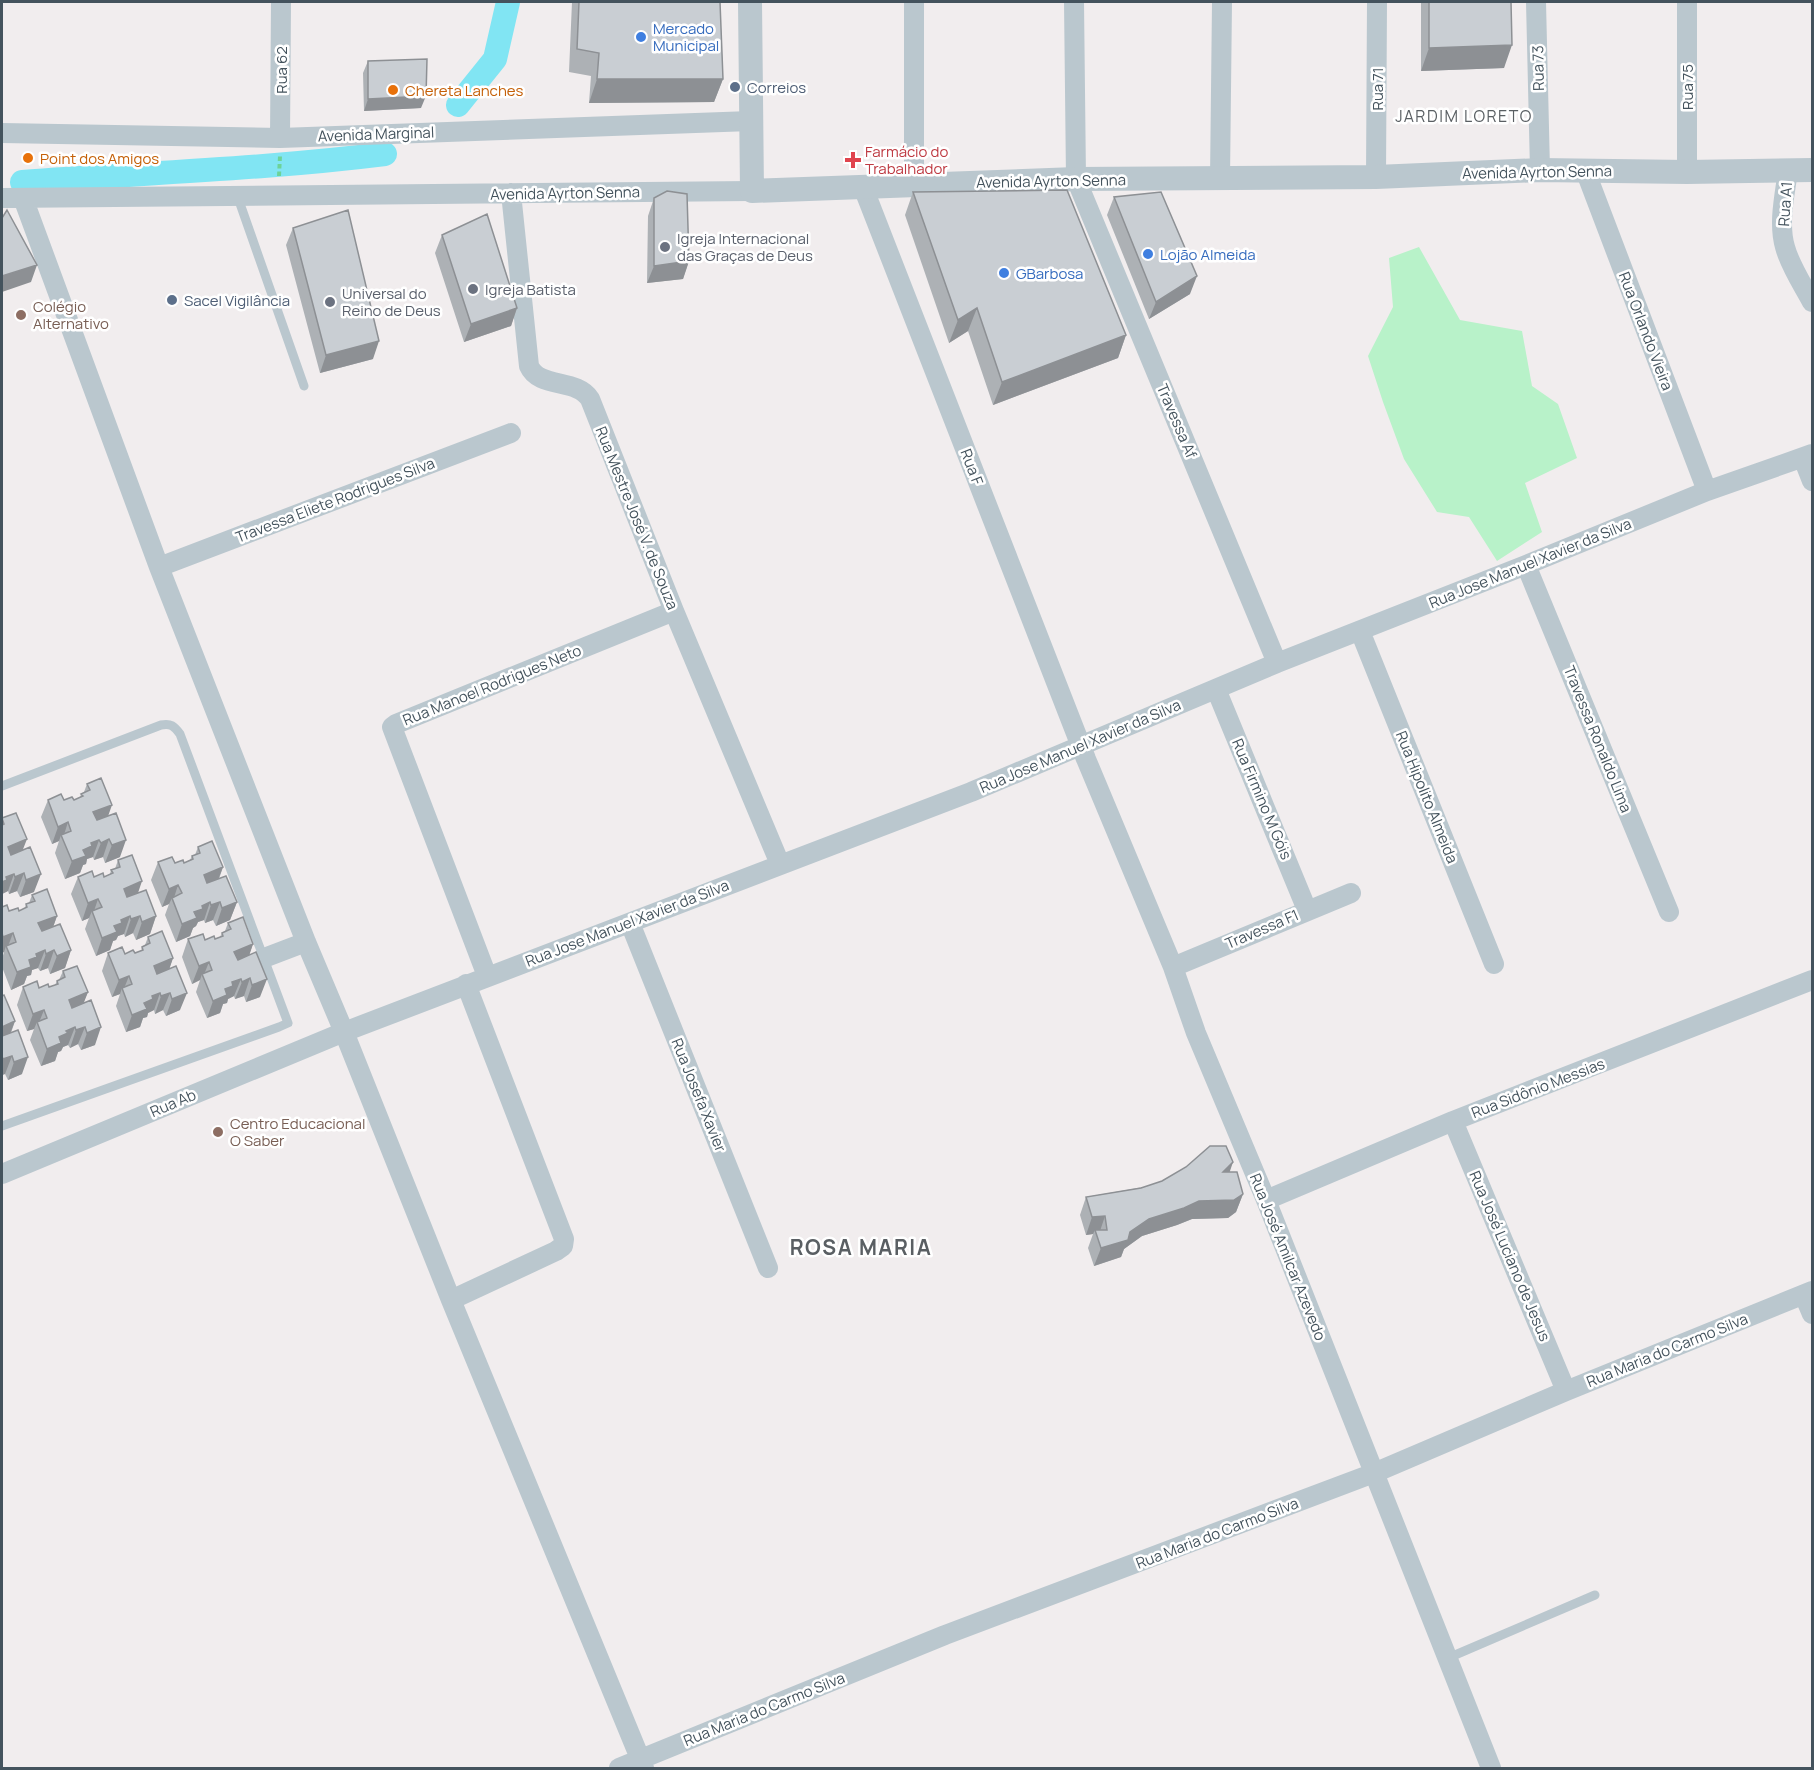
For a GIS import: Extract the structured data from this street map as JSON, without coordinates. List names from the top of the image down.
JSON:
{
  "streets": {
    "street": [
      "Rua 73",
      "Rua 62",
      "Rua 75",
      "Rua 71",
      "Avenida Marginal",
      "Avenida Ayrton Senna",
      "Rua A1",
      "Rua Orlando Vieira",
      "Travessa Af",
      "Rua F",
      "Travessa Eliete Rodrigues Silva",
      "Rua Mestre José V. de Souza",
      "Rua Jose Manuel Xavier da Silva",
      "Rua Manoel Rodrigues Neto",
      "Travessa Ronaldo Lima",
      "Rua Hipolito Almeida",
      "Rua Firmino M Góis",
      "Travessa F1",
      "Rua Sidônio Messias",
      "Rua Josefa Xavier",
      "Rua Ab",
      "Rua José Luciano de Jesus",
      "Rua José Amilcar Azevedo",
      "Rua Maria do Carmo Silva"
    ]
  },
  "crossings": [
    ["Rua 73", "Avenida Ayrton Senna"],
    ["Rua 62", "Avenida Marginal"],
    ["Rua 75", "Avenida Ayrton Senna"],
    ["Rua 71", "Avenida Ayrton Senna"],
    ["Avenida Ayrton Senna", "Rua A1"],
    ["Avenida Ayrton Senna", "Rua Orlando Vieira"],
    ["Avenida Ayrton Senna", "Travessa Af"],
    ["Avenida Ayrton Senna", "Rua F"],
    ["Avenida Ayrton Senna", "Rua Mestre José V. de Souza"],
    ["Rua Orlando Vieira", "Rua Jose Manuel Xavier da Silva"],
    ["Travessa Af", "Rua Jose Manuel Xavier da Silva"],
    ["Rua F", "Rua Jose Manuel Xavier da Silva"],
    ["Rua F", "Rua José Amilcar Azevedo"],
    ["Rua Mestre José V. de Souza", "Rua Jose Manuel Xavier da Silva"],
    ["Rua Mestre José V. de Souza", "Rua Manoel Rodrigues Neto"],
    ["Rua Jose Manuel Xavier da Silva", "Rua Manoel Rodrigues Neto"],
    ["Rua Jose Manuel Xavier da Silva", "Travessa Ronaldo Lima"],
    ["Rua Jose Manuel Xavier da Silva", "Rua Hipolito Almeida"],
    ["Rua Jose Manuel Xavier da Silva", "Rua Firmino M Góis"],
    ["Rua Jose Manuel Xavier da Silva", "Rua Josefa Xavier"],
    ["Rua Jose Manuel Xavier da Silva", "Rua Ab"],
    ["Rua Jose Manuel Xavier da Silva", "Rua José Amilcar Azevedo"],
    ["Rua Firmino M Góis", "Travessa F1"],
    ["Travessa F1", "Rua José Amilcar Azevedo"],
    ["Rua Sidônio Messias", "Rua José Luciano de Jesus"],
    ["Rua Sidônio Messias", "Rua José Amilcar Azevedo"],
    ["Rua José Luciano de Jesus", "Rua Maria do Carmo Silva"],
    ["Rua José Amilcar Azevedo", "Rua Maria do Carmo Silva"]
  ],
  "districts": ["JARDIM LORETO", "ROSA MARIA"],
  "places": {
    "other": [
      "Mercado Municipal",
      "Correios",
      "Chereta Lanches",
      "Point dos Amigos",
      "Igreja Internacional das Graças de Deus",
      "Lojão Almeida",
      "GBarbosa",
      "Igreja Batista",
      "Sacel Vigilância",
      "Universal do Reino de Deus",
      "Colégio Alternativo",
      "Centro Educacional O Saber"
    ],
    "health": ["Farmácio do Trabalhador"]
  }
}
